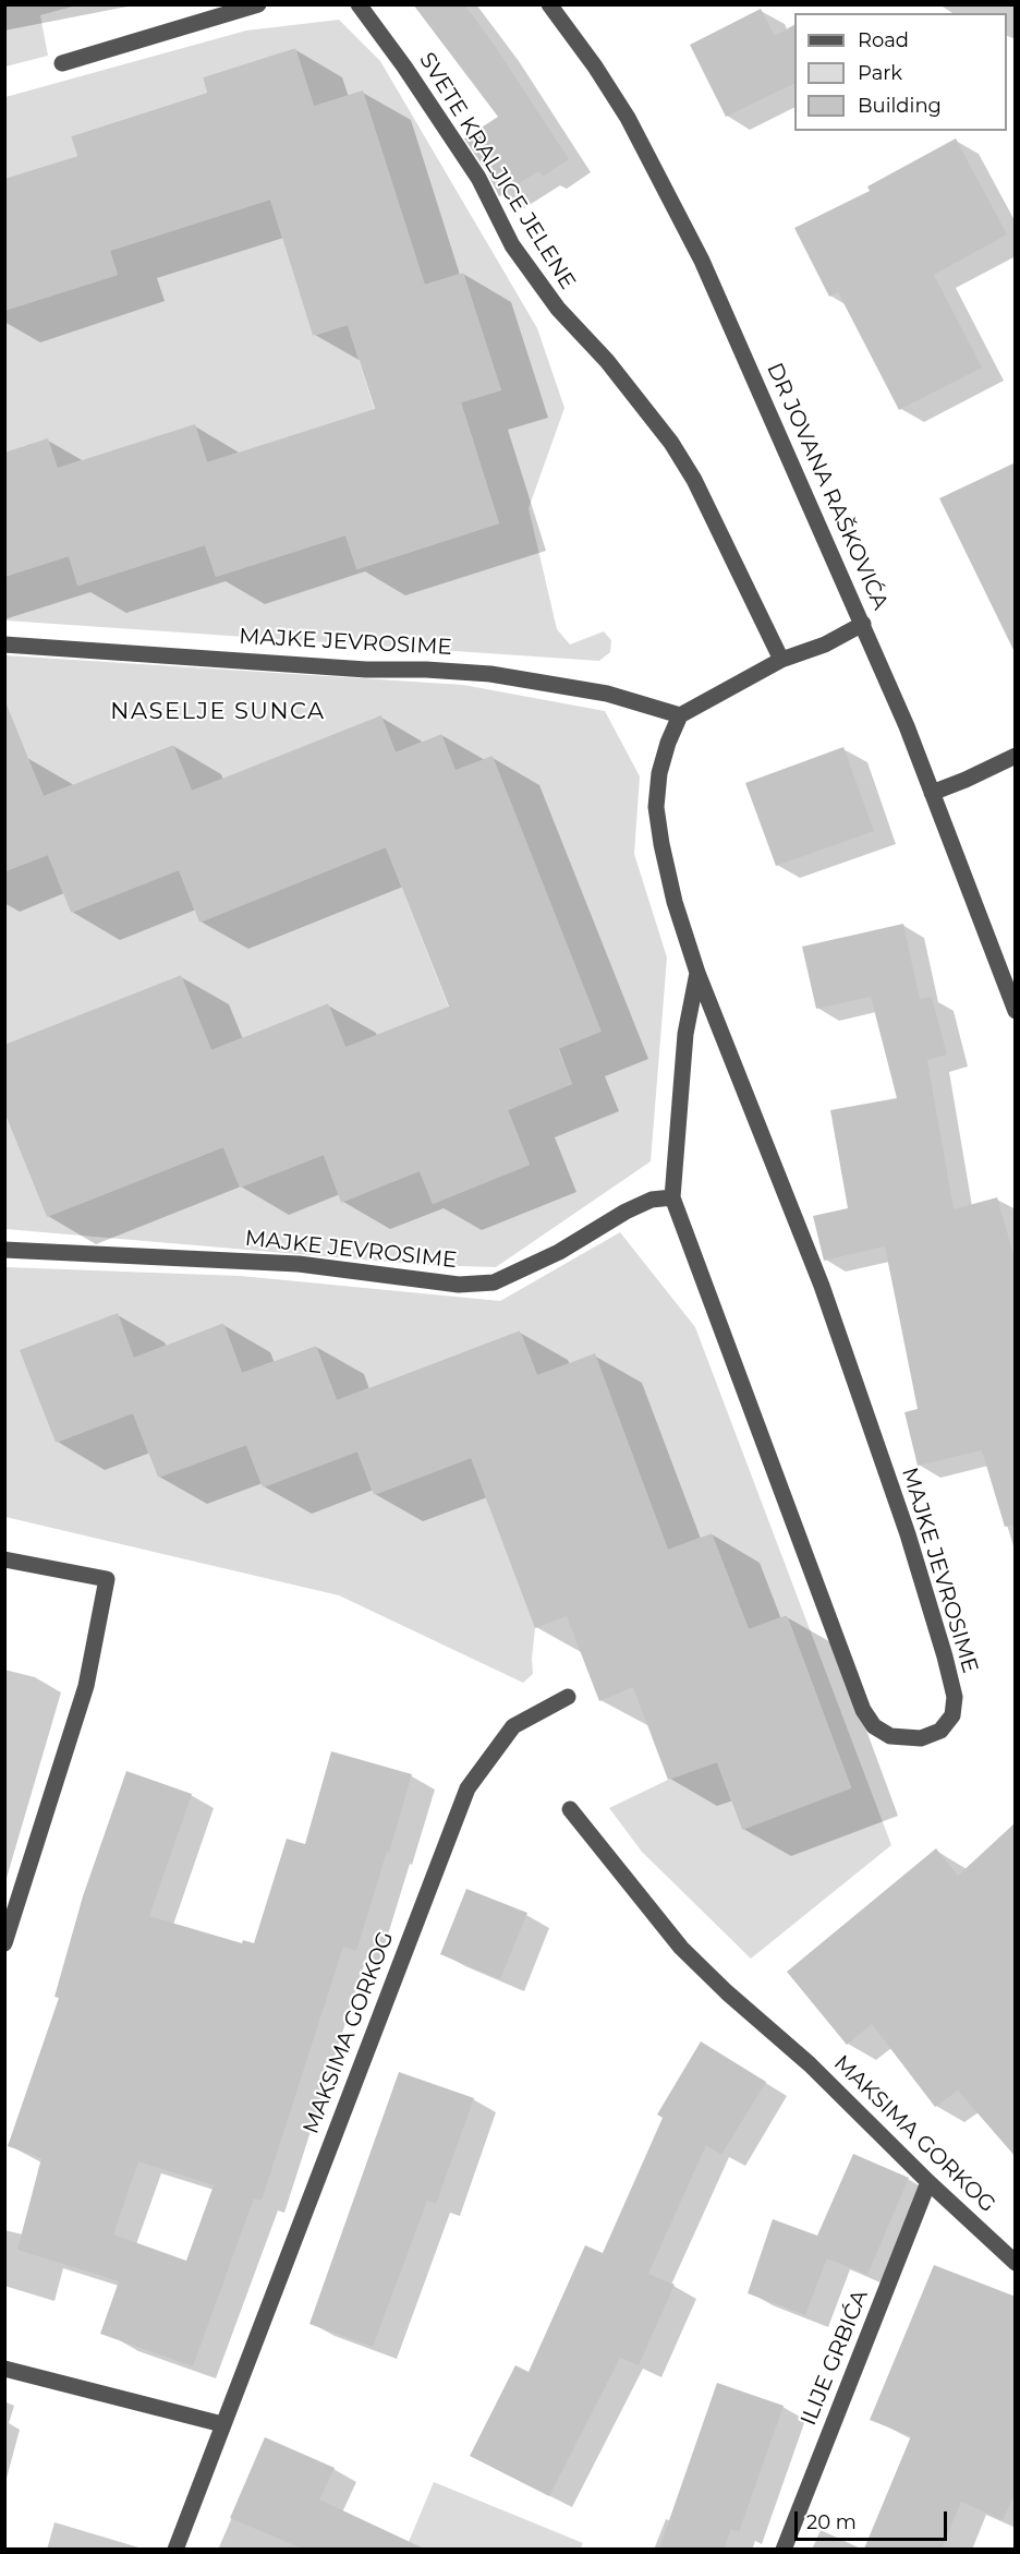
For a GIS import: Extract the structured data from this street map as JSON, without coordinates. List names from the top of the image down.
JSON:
{
  "streets": {
    "street": [
      "SVETE KRALJICE JELENE",
      "DR JOVANA RAŠKOVIĆA",
      "MAJKE JEVROSIME",
      "MAKSIMA GORKOG",
      "ILIJE GRBIĆA"
    ]
  },
  "crossings": [
    ["MAKSIMA GORKOG", "ILIJE GRBIĆA"]
  ],
  "districts": ["NASELJE SUNCA"],
  "legend": ["Road", "Park", "Building"],
  "scale_bar": "20 m"
}
